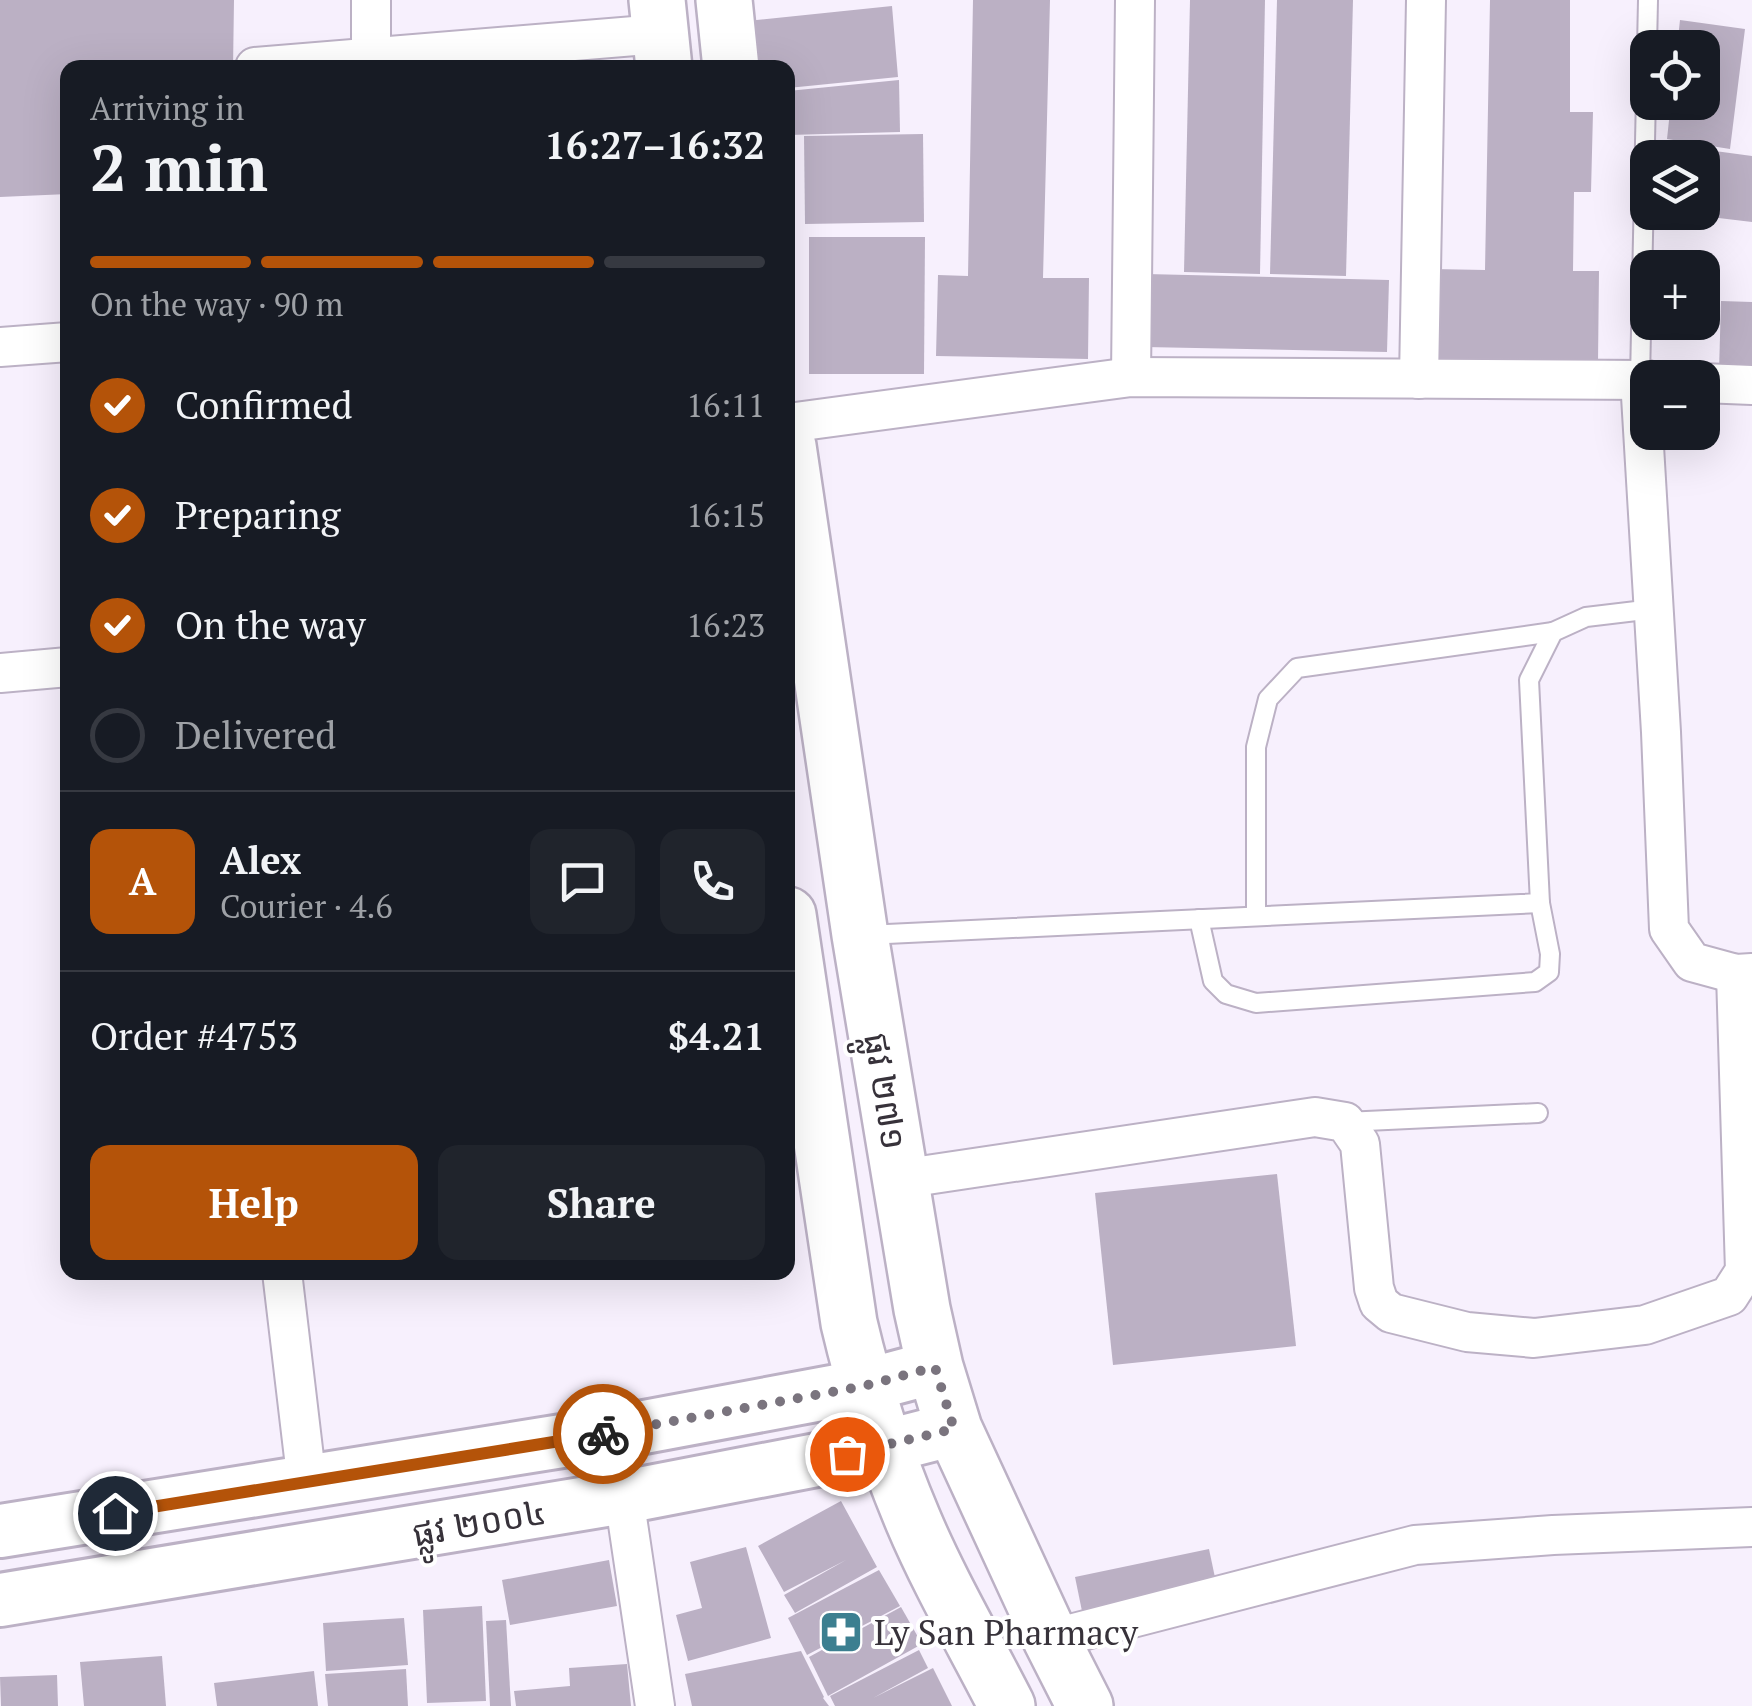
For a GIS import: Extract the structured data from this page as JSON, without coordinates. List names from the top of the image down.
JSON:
{
  "streets": {
    "main road": ["ផ្លូវ ២៧១", "ផ្លូវ ២០០៤"]
  },
  "crossings": [
    ["ផ្លូវ ២៧១", "ផ្លូវ ២០០៤"]
  ],
  "places": {
    "pharmacy": ["Ly San Pharmacy"]
  },
  "page": {
    "map_buttons": ["+", "−"],
    "heading": ["2 min", "Arriving in", "16:27–16:32"],
    "panel": [
      "Alex",
      "Courier · 4.6",
      "Order #4753",
      "$4.21"
    ],
    "bar": "On the way · 90 m",
    "list": [
      ["Confirmed", "16:11"],
      ["Preparing", "16:15"],
      ["On the way", "16:23"],
      "Delivered"
    ],
    "round": "A",
    "buttons": ["Help", "Share"]
  }
}
